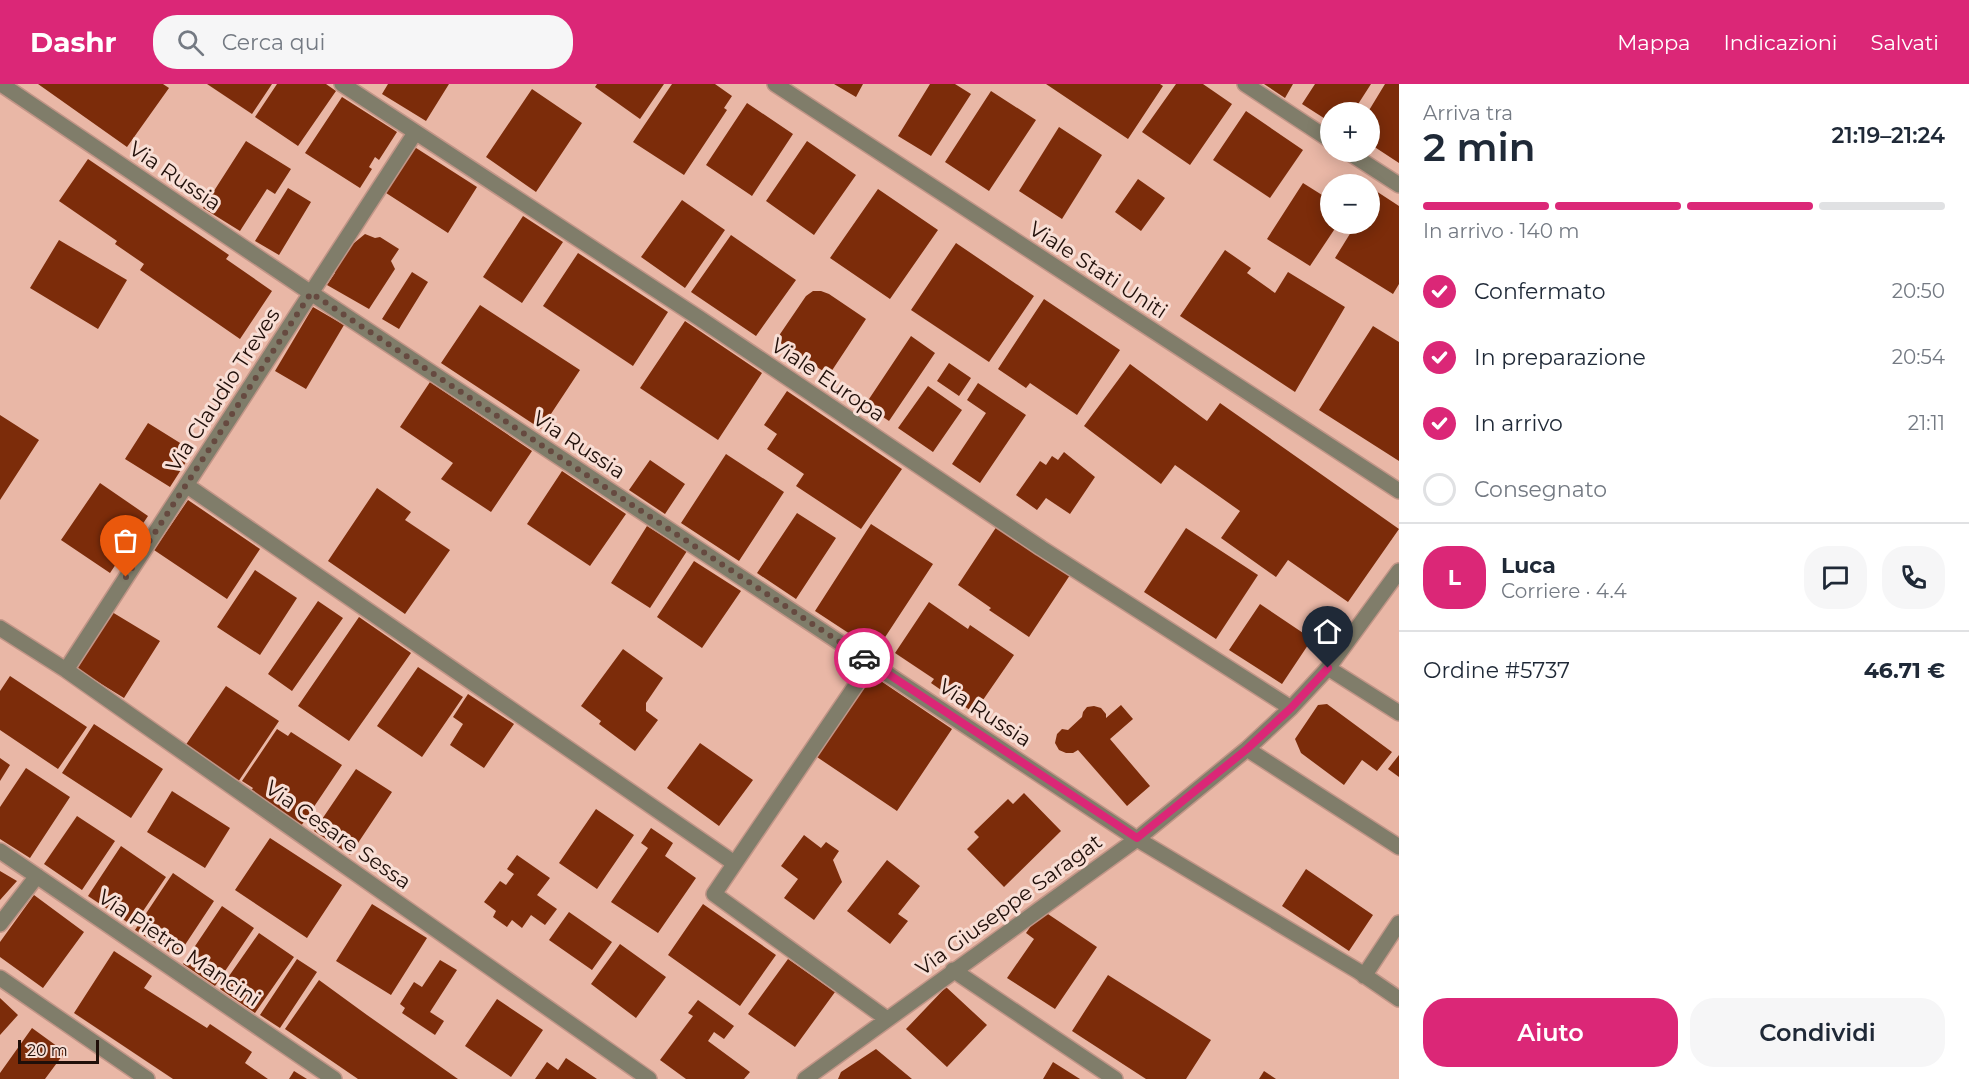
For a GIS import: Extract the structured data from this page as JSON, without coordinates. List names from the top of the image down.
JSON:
{
  "streets": {
    "street": [
      "Via Russia",
      "Viale Stati Uniti",
      "Viale Europa",
      "Via Claudio Treves",
      "Via Cesare Sessa",
      "Via Giuseppe Saragat",
      "Via Pietro Mancini"
    ]
  },
  "crossings": [
    ["Via Russia", "Via Claudio Treves"],
    ["Via Russia", "Via Giuseppe Saragat"],
    ["Viale Europa", "Via Claudio Treves"],
    ["Viale Europa", "Via Giuseppe Saragat"],
    ["Via Claudio Treves", "Via Cesare Sessa"]
  ],
  "scale_bar": "20 m",
  "page": {
    "header": "Dashr",
    "search": "Cerca qui",
    "nav": ["Mappa", "Indicazioni", "Salvati"],
    "heading": ["2 min", "Arriva tra", "21:19–21:24"],
    "panel": [
      "Luca",
      "Corriere · 4.4",
      "Ordine #5737",
      "46.71 €"
    ],
    "map_buttons": ["+", "−"],
    "bar": "In arrivo · 140 m",
    "list": [
      ["Confermato", "20:50"],
      ["In preparazione", "20:54"],
      ["In arrivo", "21:11"],
      "Consegnato"
    ],
    "round": "L",
    "buttons": ["Aiuto", "Condividi"],
    "scale": "20 m"
  }
}
